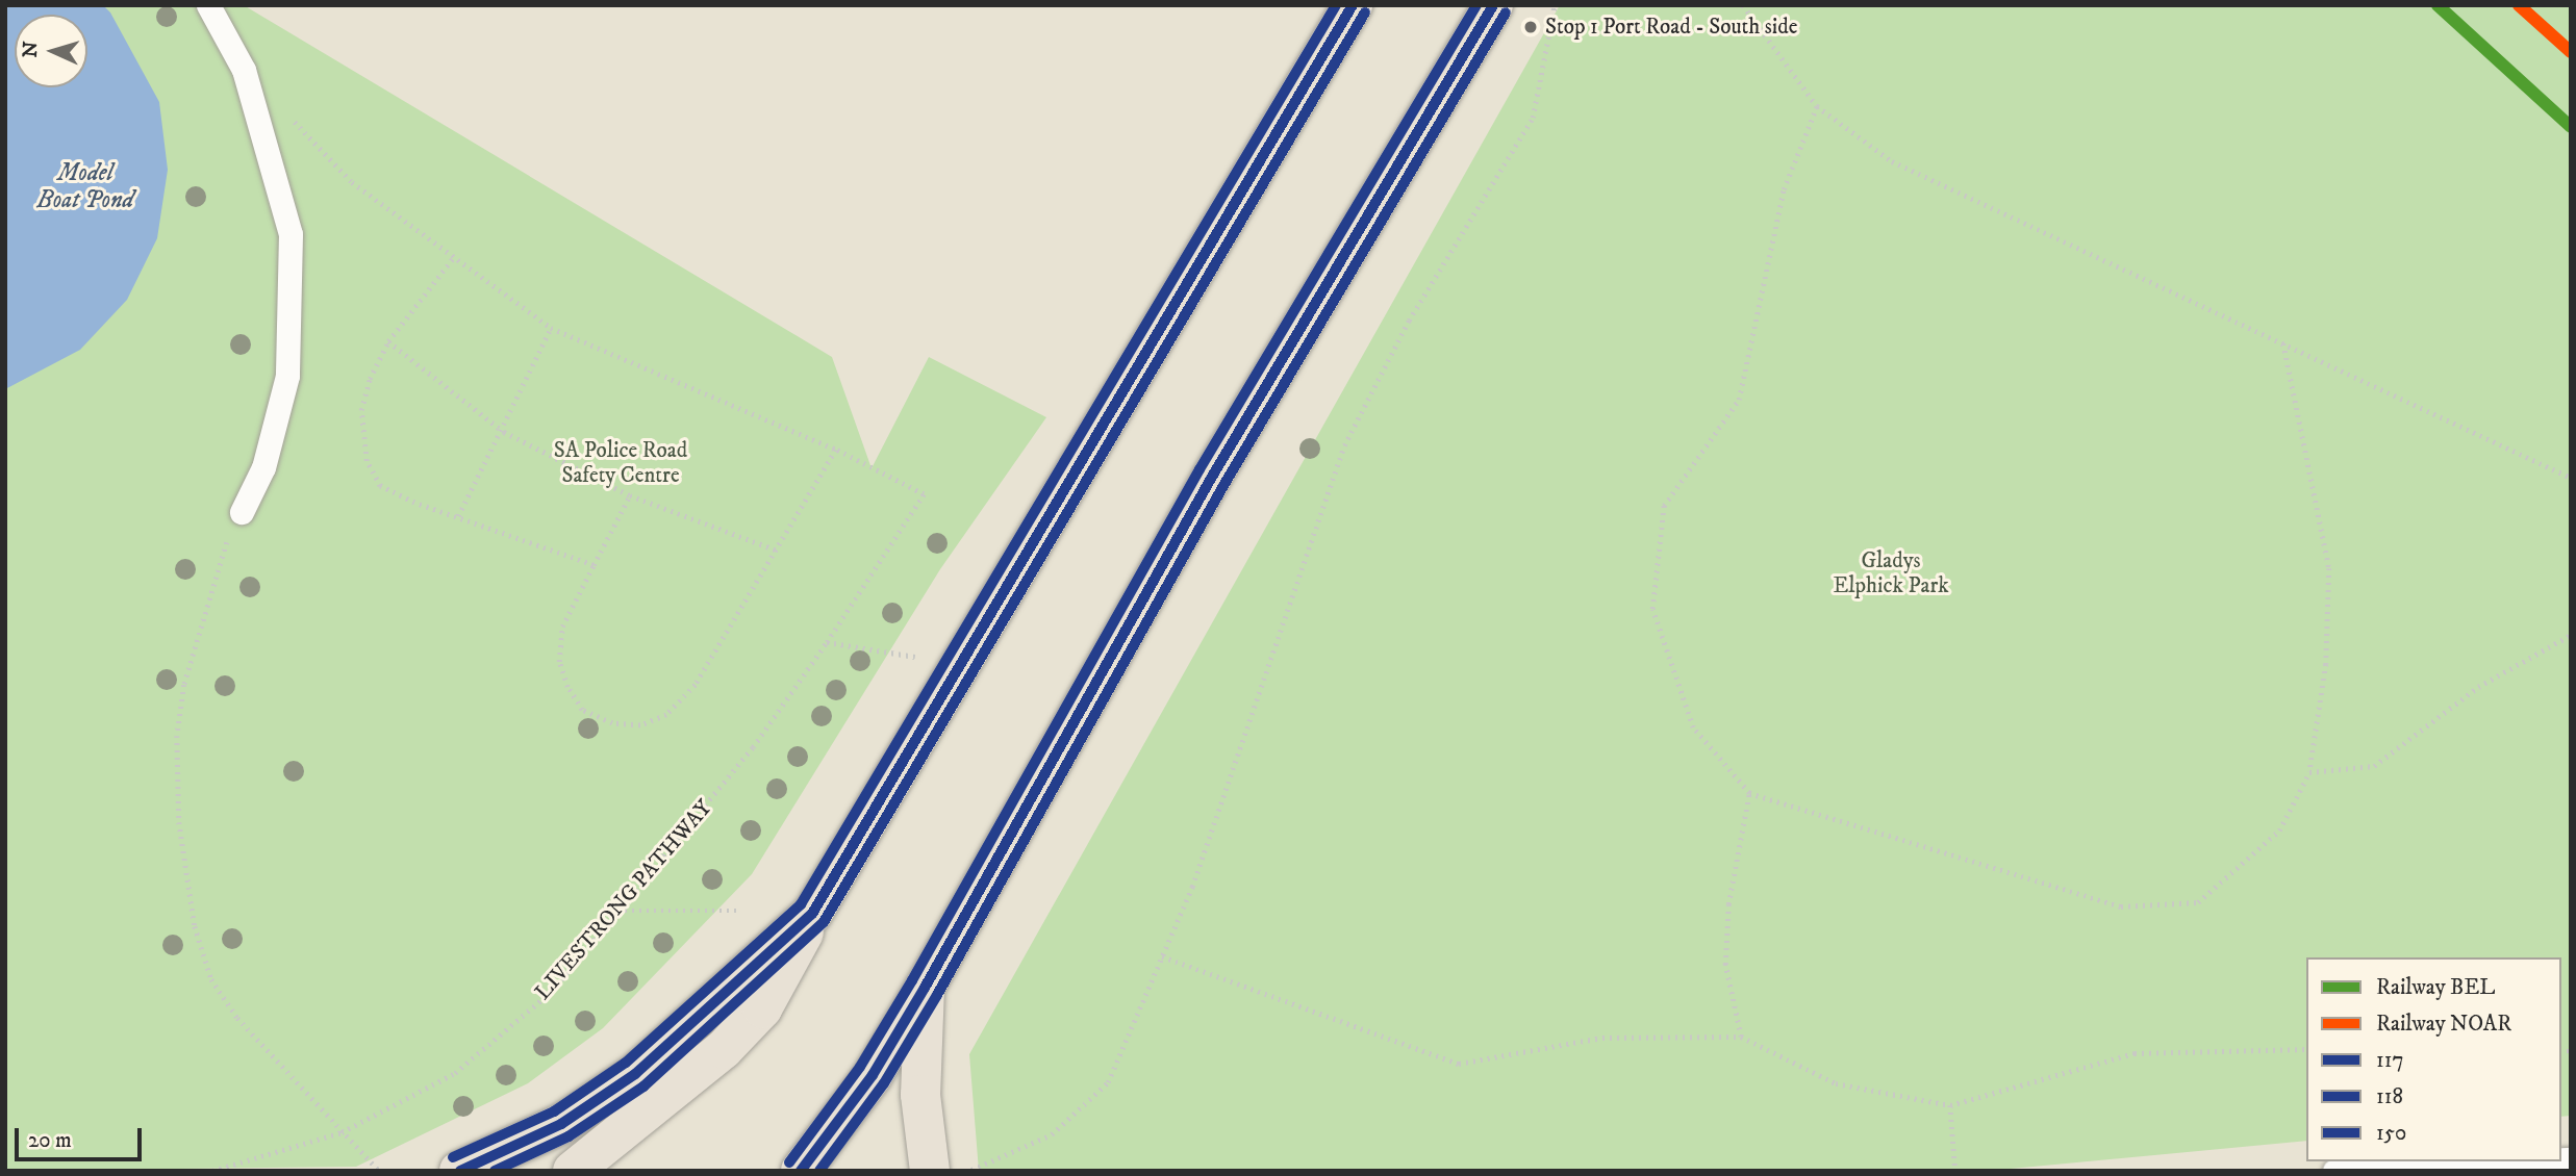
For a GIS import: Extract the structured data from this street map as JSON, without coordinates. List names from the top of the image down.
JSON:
{
  "streets": {
    "path": ["LIVESTRONG PATHWAY"]
  },
  "water": ["Model Boat Pond"],
  "parks": ["SA Police Road Safety Centre", "Gladys Elphick Park"],
  "places": ["Stop 1 Port Road - South side"],
  "lines": [
    "rail line BEL",
    "rail line NOAR",
    "transit line 117",
    "transit line 150",
    "transit line 118"
  ],
  "legend": [
    "Railway BEL",
    "Railway NOAR",
    "117",
    "118",
    "150"
  ],
  "scale_bar": "20 m",
  "north": "left"
}
